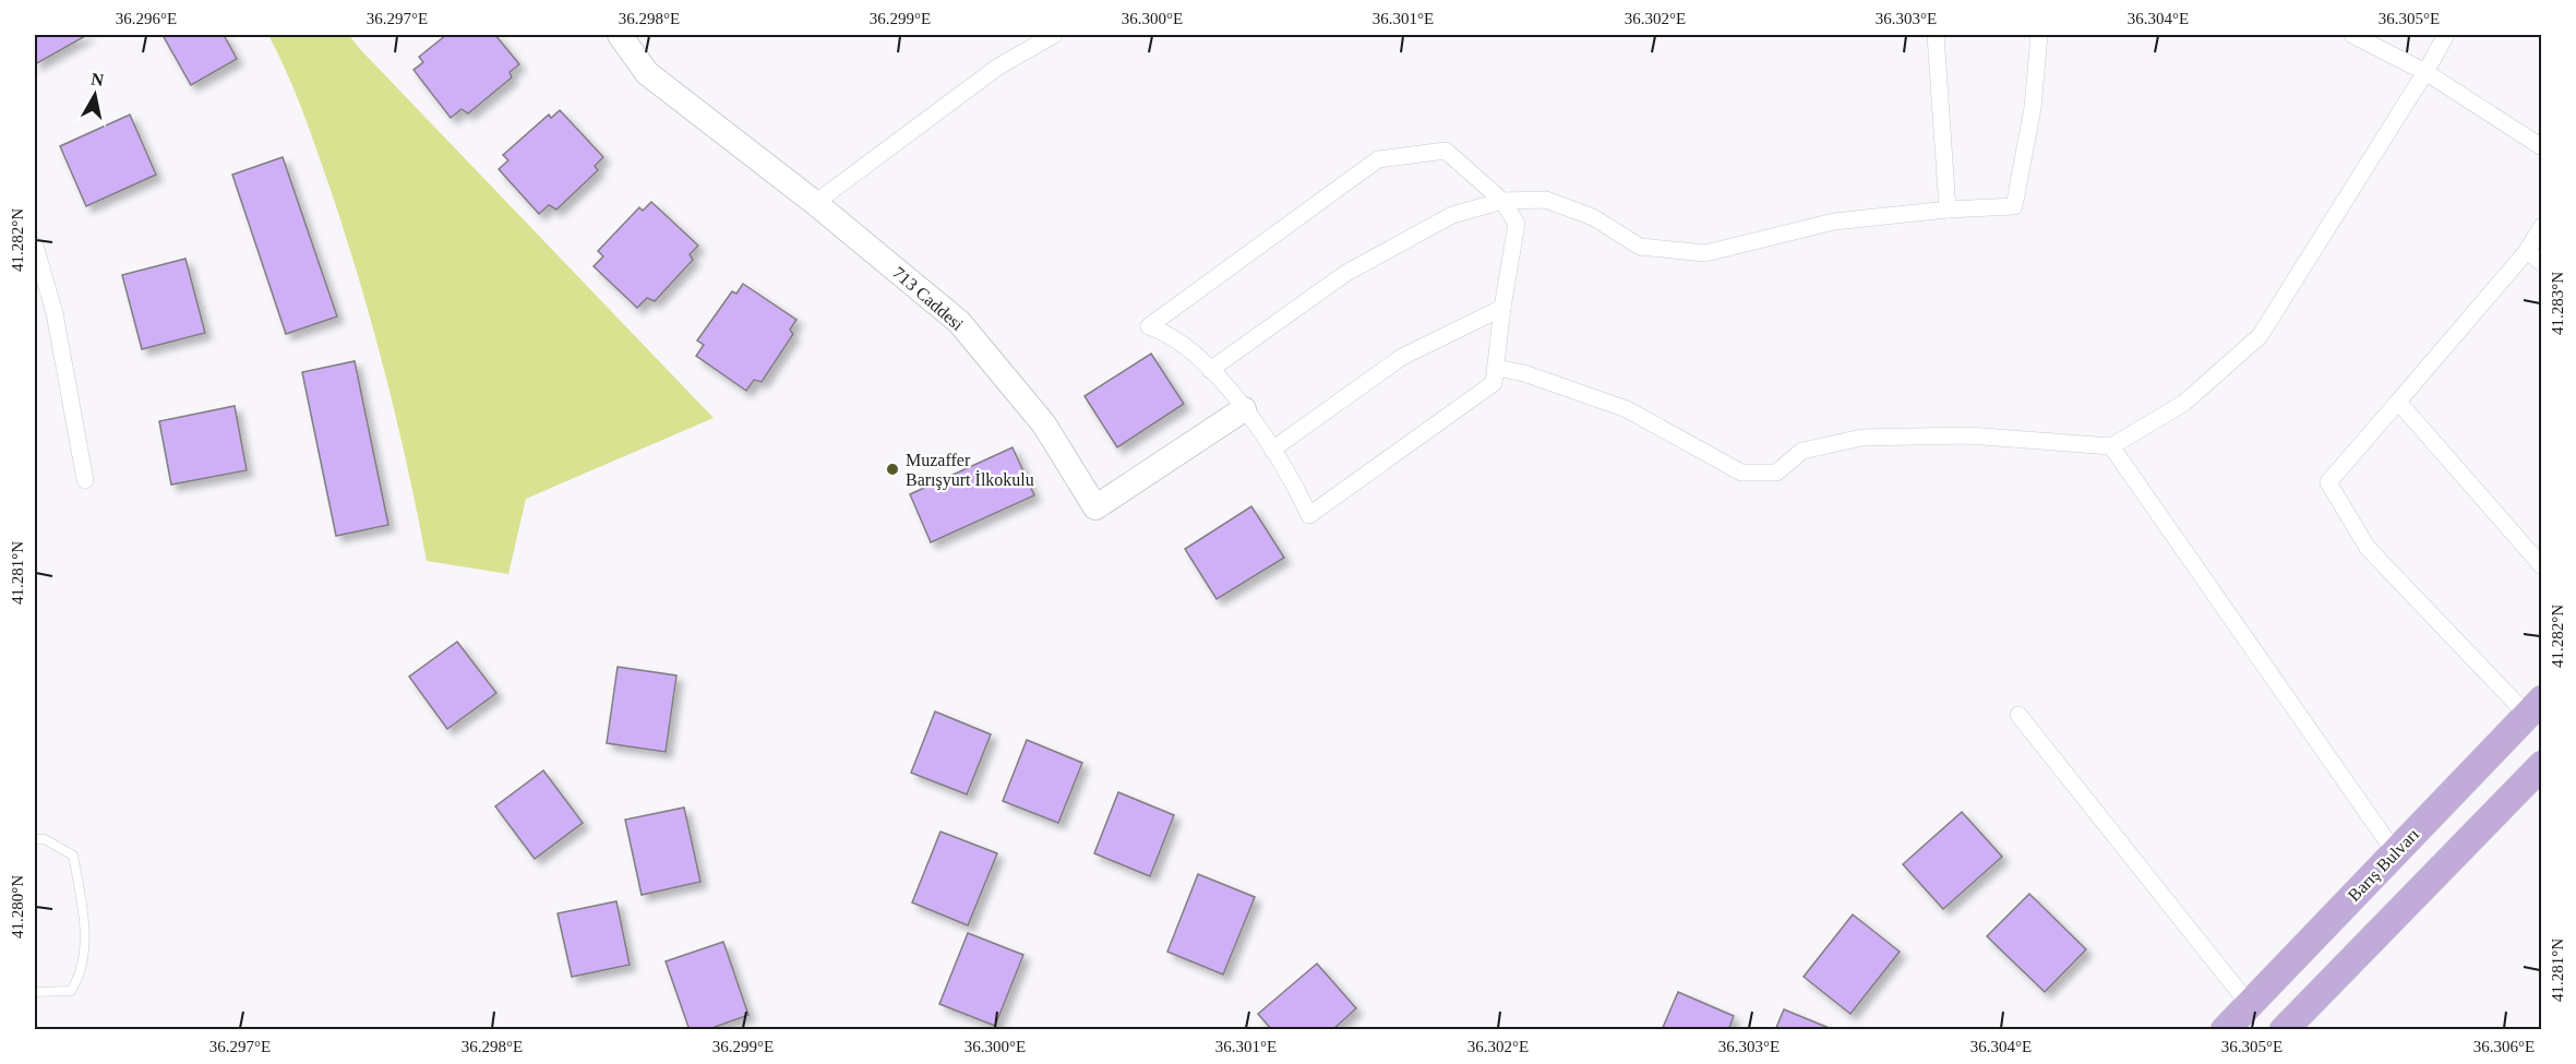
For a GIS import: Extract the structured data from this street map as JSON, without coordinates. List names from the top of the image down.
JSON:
{
  "streets": {
    "main road": ["Barış Bulvarı"],
    "street": ["713 Caddesi"]
  },
  "places": ["Muzaffer Barışyurt İlkokulu"],
  "north": "top",
  "coordinates": [
    "36.296°E",
    "36.297°E",
    "36.298°E",
    "36.299°E",
    "36.300°E",
    "36.301°E",
    "36.302°E",
    "36.303°E",
    "36.304°E",
    "36.305°E",
    "41.282°N",
    "41.283°N",
    "41.281°N",
    "41.280°N",
    "36.306°E"
  ]
}
